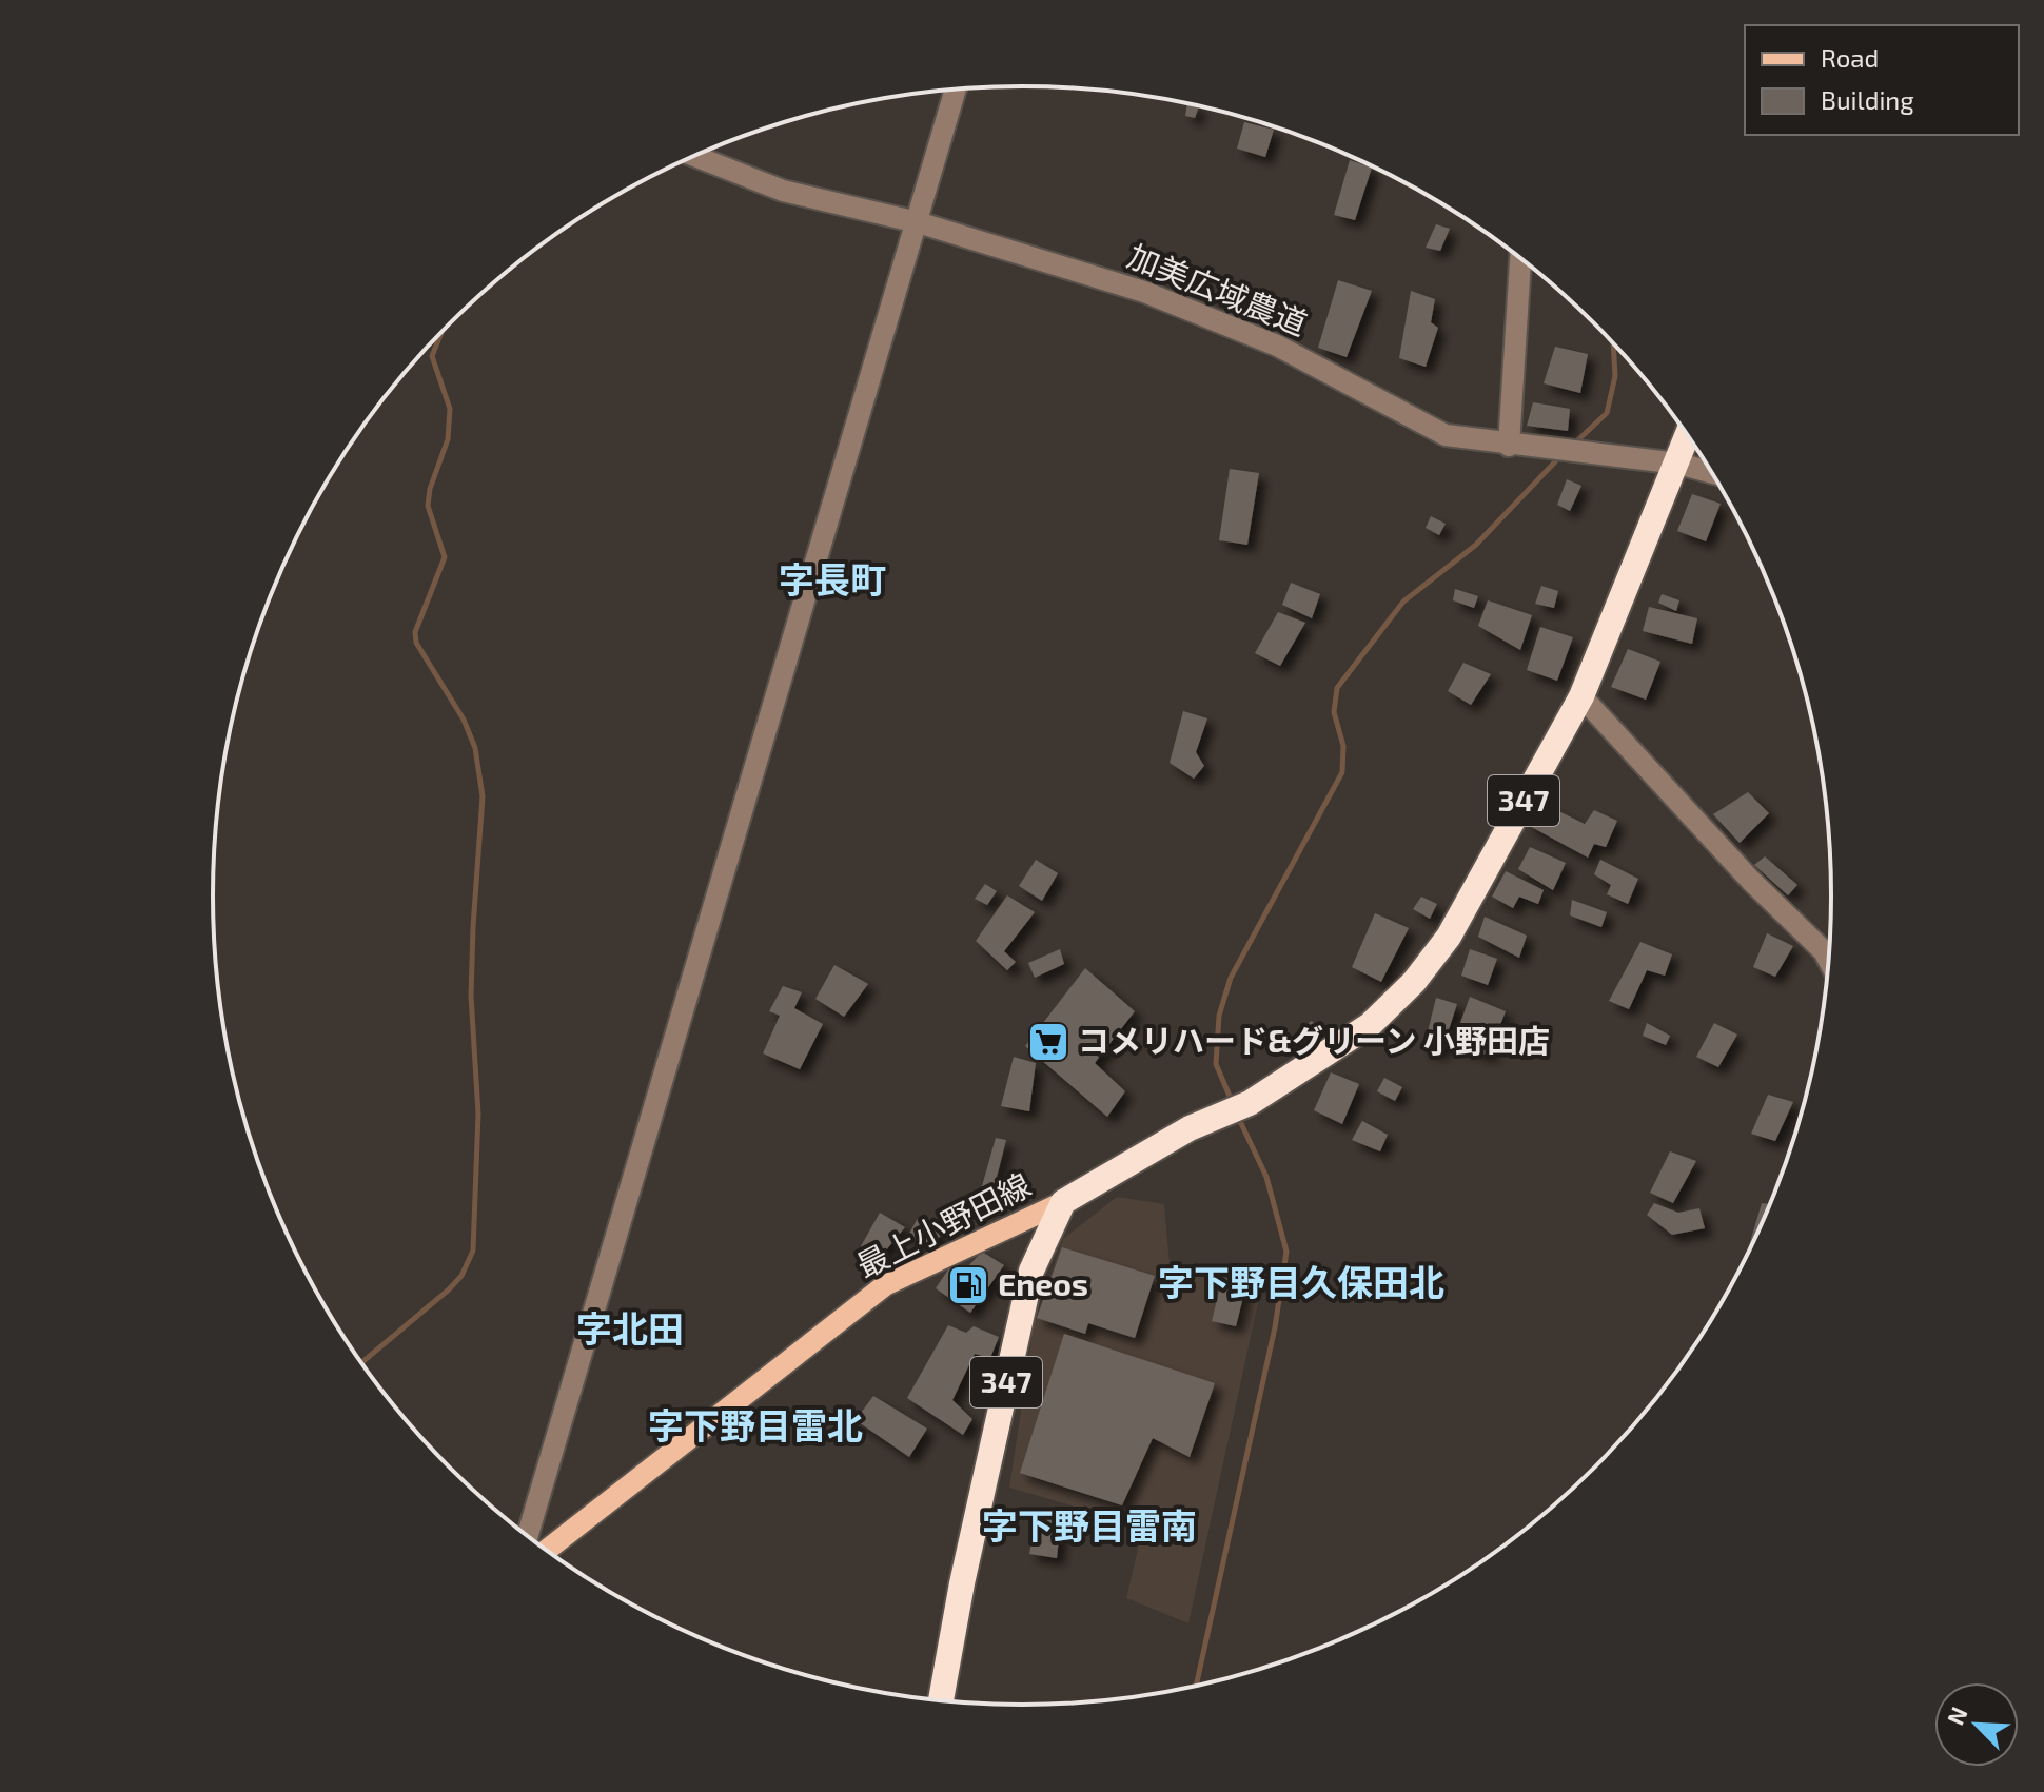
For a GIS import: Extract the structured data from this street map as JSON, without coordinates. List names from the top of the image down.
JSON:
{
  "streets": {
    "highway": ["347"],
    "main road": ["最上小野田線"],
    "street": ["加美広域農道"]
  },
  "crossings": [
    ["加美広域農道", "347"],
    ["347", "最上小野田線"]
  ],
  "districts": [
    "字長町",
    "字下野目久保田北",
    "字北田",
    "字下野目雷北",
    "字下野目雷南"
  ],
  "places": {
    "supermarket": ["コメリハード&グリーン 小野田店"],
    "fuel station": ["Eneos"]
  },
  "legend": ["Road", "Building"],
  "north": "top left"
}
